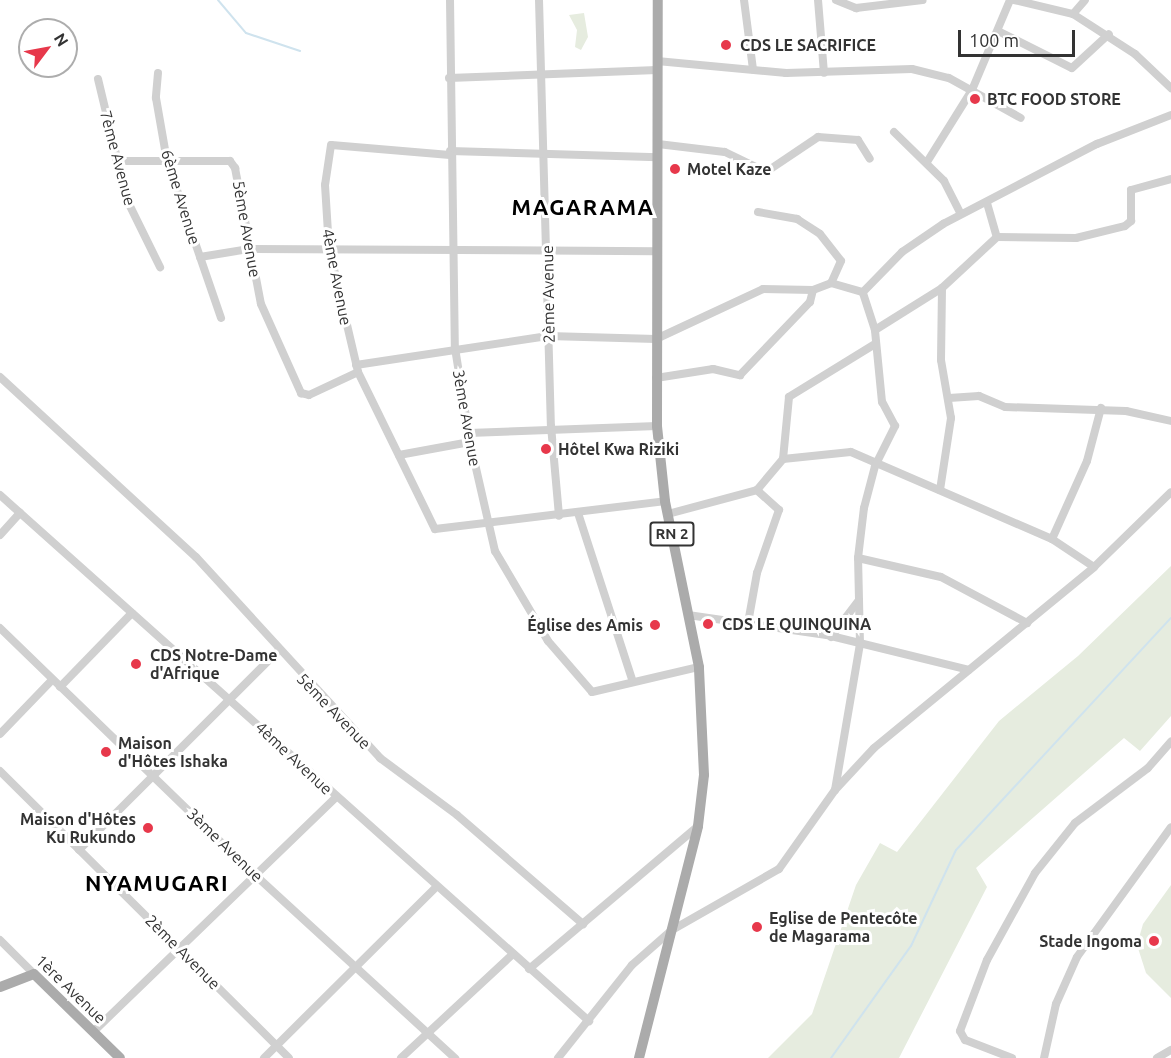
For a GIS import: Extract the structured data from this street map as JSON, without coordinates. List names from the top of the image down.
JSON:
{
  "streets": {
    "main road": ["RN 2", "1ère Avenue"],
    "street": [
      "7ème Avenue",
      "6ème Avenue",
      "5ème Avenue",
      "4ème Avenue",
      "2ème Avenue",
      "3ème Avenue"
    ]
  },
  "crossings": [
    ["6ème Avenue", "5ème Avenue"],
    ["5ème Avenue", "4ème Avenue"],
    ["4ème Avenue", "3ème Avenue"],
    ["3ème Avenue", "RN 2"]
  ],
  "districts": ["MAGARAMA", "NYAMUGARI"],
  "places": [
    "CDS LE SACRIFICE",
    "BTC FOOD STORE",
    "Motel Kaze",
    "Hôtel Kwa Riziki",
    "CDS LE QUINQUINA",
    "Église des Amis",
    "CDS Notre-Dame d'Afrique",
    "Maison d'Hôtes Ishaka",
    "Maison d'Hôtes Ku Rukundo",
    "Eglise de Pentecôte de Magarama",
    "Stade Ingoma"
  ],
  "scale_bar": "100 m",
  "north": "top right"
}
